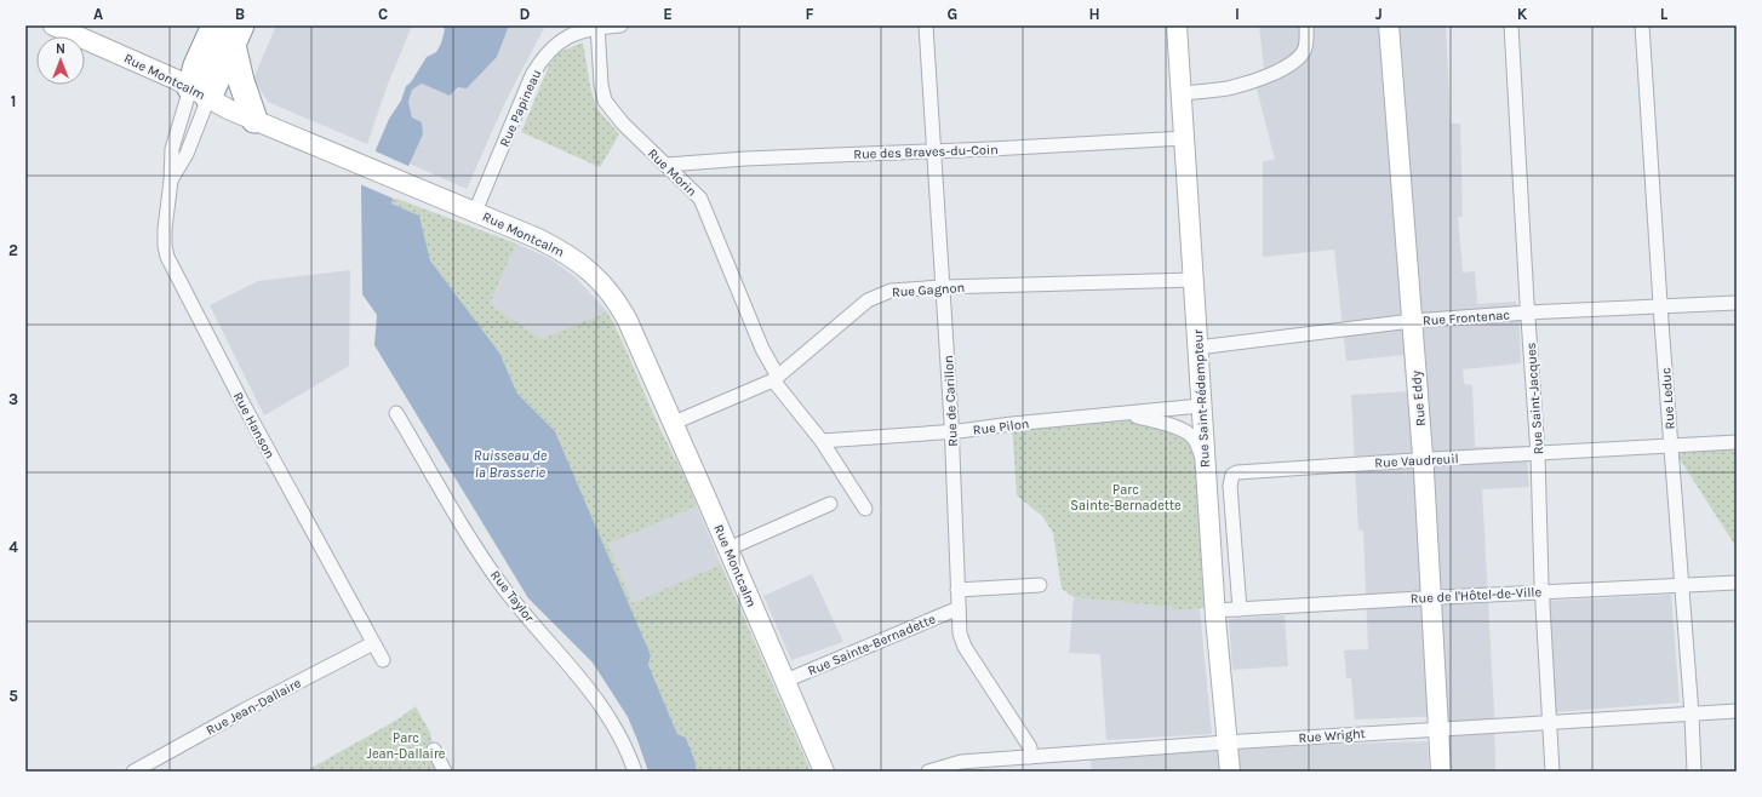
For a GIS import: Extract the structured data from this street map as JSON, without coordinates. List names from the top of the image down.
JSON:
{
  "streets": {
    "main road": ["Rue Montcalm", "Rue Saint-Rédempteur", "Rue Eddy"],
    "street": [
      "Rue Papineau",
      "Rue des Braves-du-Coin",
      "Rue Morin",
      "Rue Gagnon",
      "Rue Frontenac",
      "Rue Saint-Jacques",
      "Rue Leduc",
      "Rue de Carillon",
      "Rue Hanson",
      "Rue Pilon",
      "Rue Vaudreuil",
      "Rue de l'Hôtel-de-Ville",
      "Rue Taylor",
      "Rue Sainte-Bernadette",
      "Rue Jean-Dallaire",
      "Rue Wright"
    ]
  },
  "crossings": [
    ["Rue Montcalm", "Rue Papineau"],
    ["Rue Montcalm", "Rue Gagnon"],
    ["Rue Montcalm", "Rue Hanson"],
    ["Rue Montcalm", "Rue Sainte-Bernadette"],
    ["Rue Papineau", "Rue Morin"],
    ["Rue des Braves-du-Coin", "Rue Morin"],
    ["Rue des Braves-du-Coin", "Rue Saint-Rédempteur"],
    ["Rue des Braves-du-Coin", "Rue de Carillon"],
    ["Rue Morin", "Rue Gagnon"],
    ["Rue Morin", "Rue Pilon"],
    ["Rue Gagnon", "Rue Saint-Rédempteur"],
    ["Rue Gagnon", "Rue de Carillon"],
    ["Rue Frontenac", "Rue Saint-Rédempteur"],
    ["Rue Frontenac", "Rue Eddy"],
    ["Rue Frontenac", "Rue Saint-Jacques"],
    ["Rue Frontenac", "Rue Leduc"],
    ["Rue Saint-Rédempteur", "Rue Pilon"],
    ["Rue Saint-Rédempteur", "Rue de l'Hôtel-de-Ville"],
    ["Rue Saint-Rédempteur", "Rue Wright"],
    ["Rue Eddy", "Rue Vaudreuil"],
    ["Rue Eddy", "Rue de l'Hôtel-de-Ville"],
    ["Rue Eddy", "Rue Wright"],
    ["Rue Saint-Jacques", "Rue Vaudreuil"],
    ["Rue Saint-Jacques", "Rue de l'Hôtel-de-Ville"],
    ["Rue Saint-Jacques", "Rue Wright"],
    ["Rue Leduc", "Rue Vaudreuil"],
    ["Rue Leduc", "Rue de l'Hôtel-de-Ville"],
    ["Rue Leduc", "Rue Wright"],
    ["Rue de Carillon", "Rue Pilon"],
    ["Rue de Carillon", "Rue Sainte-Bernadette"],
    ["Rue de Carillon", "Rue Wright"],
    ["Rue Hanson", "Rue Jean-Dallaire"],
    ["Rue Vaudreuil", "Rue de l'Hôtel-de-Ville"]
  ],
  "water": ["Ruisseau de la Brasserie"],
  "parks": ["Parc Sainte-Bernadette", "Parc Jean-Dallaire"],
  "north": "top",
  "grid": {
    "columns": [
      "A",
      "B",
      "C",
      "D",
      "E",
      "F",
      "G",
      "H",
      "I",
      "J",
      "K",
      "L"
    ],
    "rows": [
      "1",
      "2",
      "3",
      "4",
      "5"
    ]
  }
}
